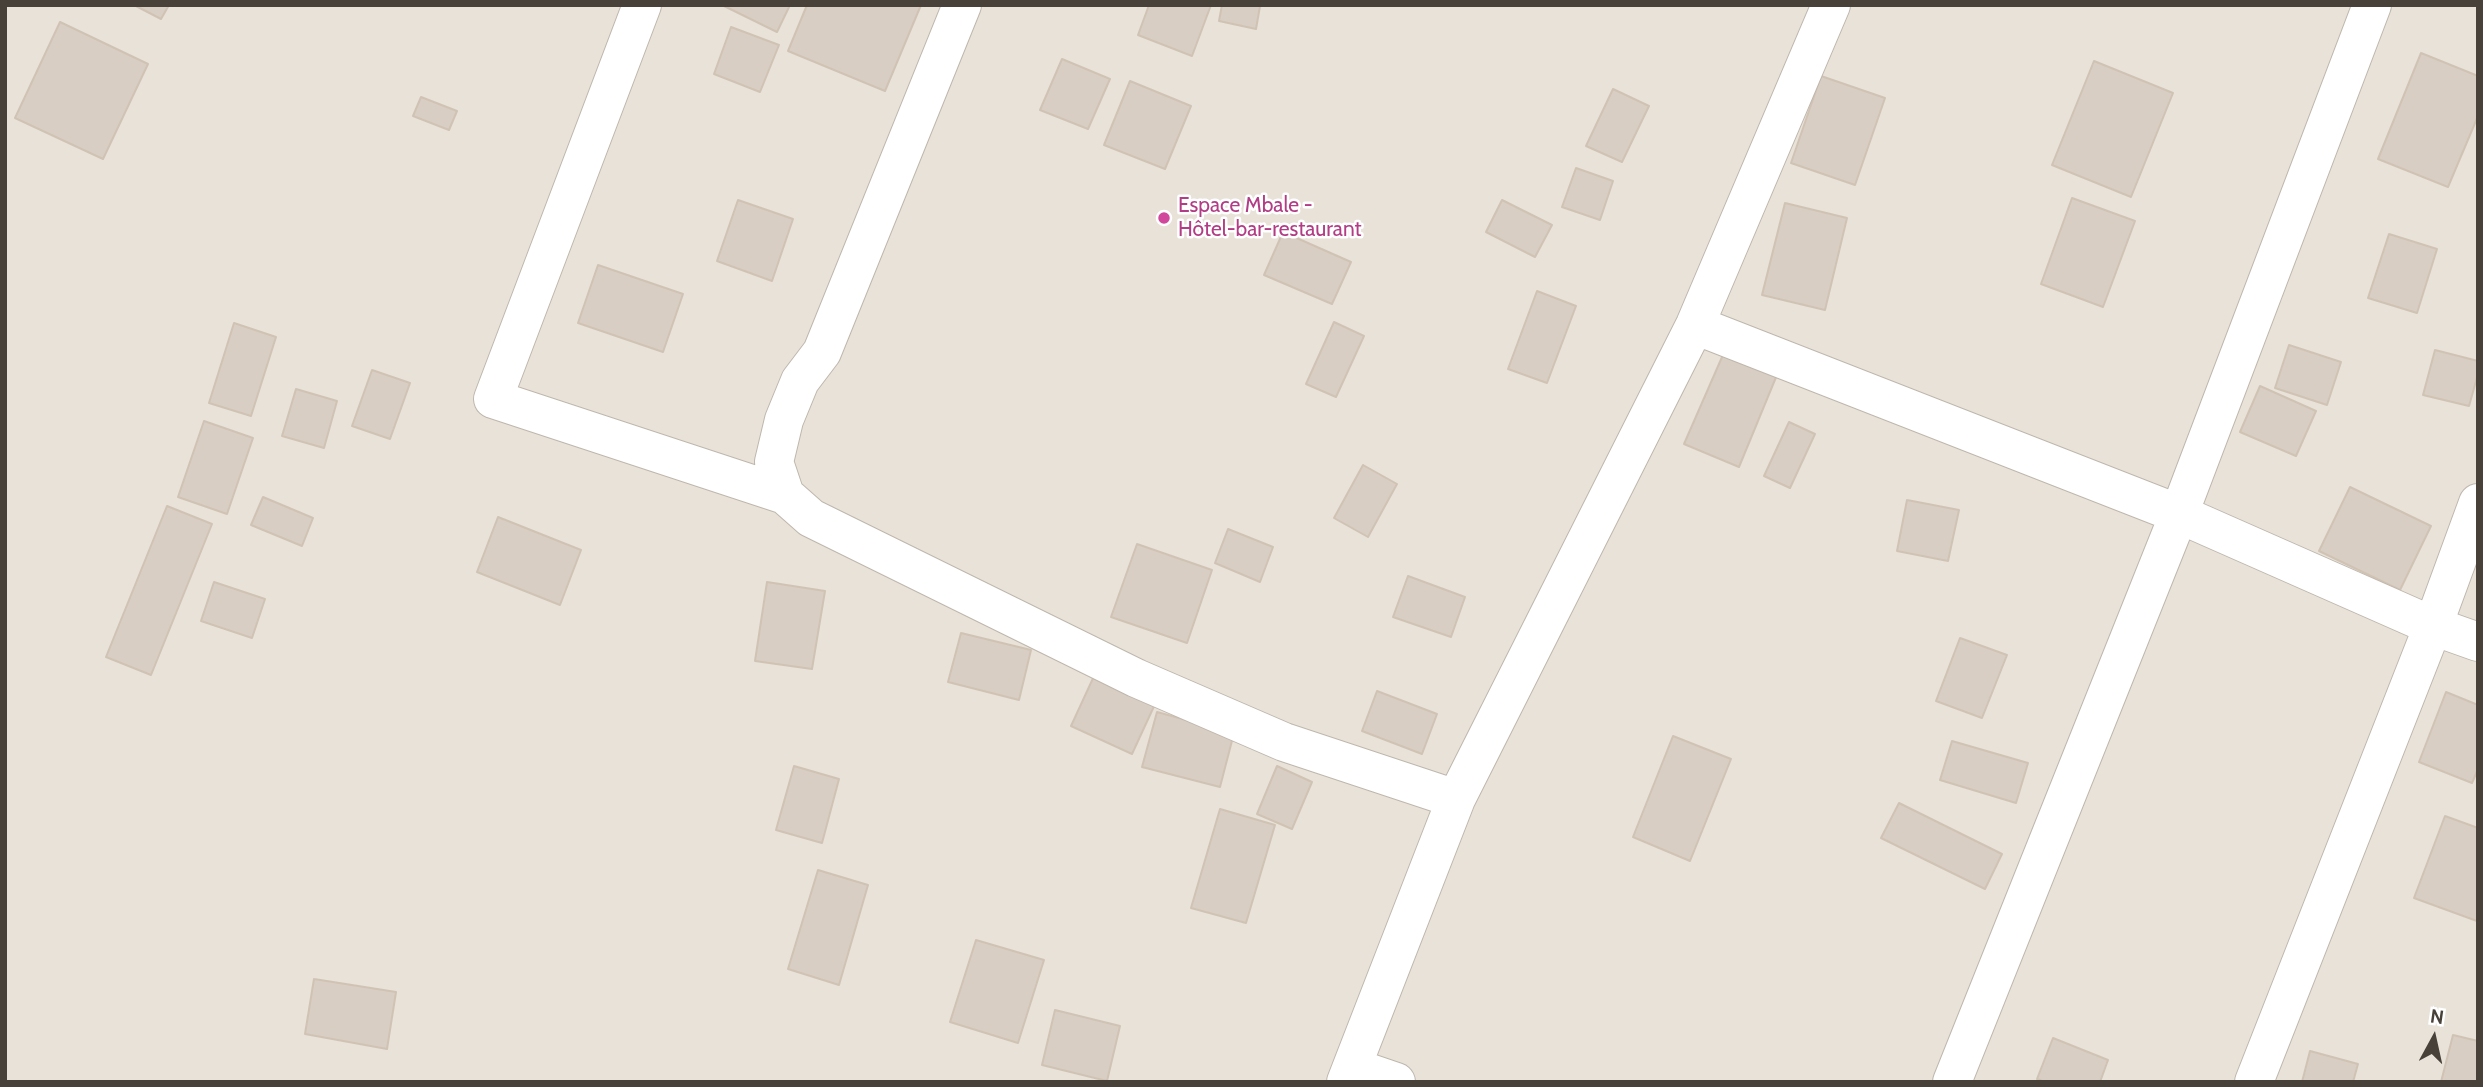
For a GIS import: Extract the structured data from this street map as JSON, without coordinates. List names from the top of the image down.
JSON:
{
  "places": ["Espace Mbale - Hôtel-bar-restaurant"],
  "north": "top"
}
